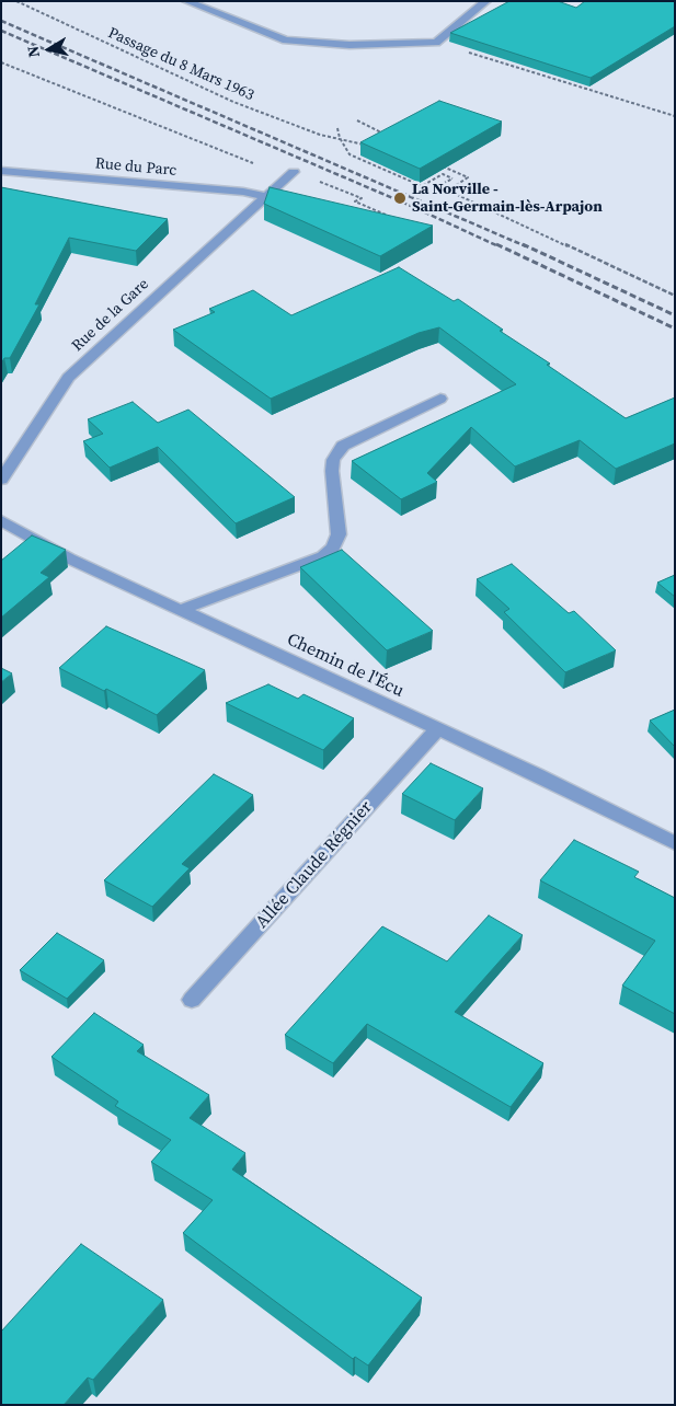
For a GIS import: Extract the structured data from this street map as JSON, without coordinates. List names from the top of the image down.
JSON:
{
  "streets": {
    "street": [
      "Rue du Parc",
      "Rue de la Gare",
      "Chemin de l'Écu",
      "Allée Claude Régnier"
    ],
    "path": ["Passage du 8 Mars 1963"]
  },
  "crossings": [
    ["Rue du Parc", "Rue de la Gare"],
    ["Chemin de l'Écu", "Allée Claude Régnier"]
  ],
  "places": ["La Norville - Saint-Germain-lès-Arpajon"],
  "north": "left"
}
